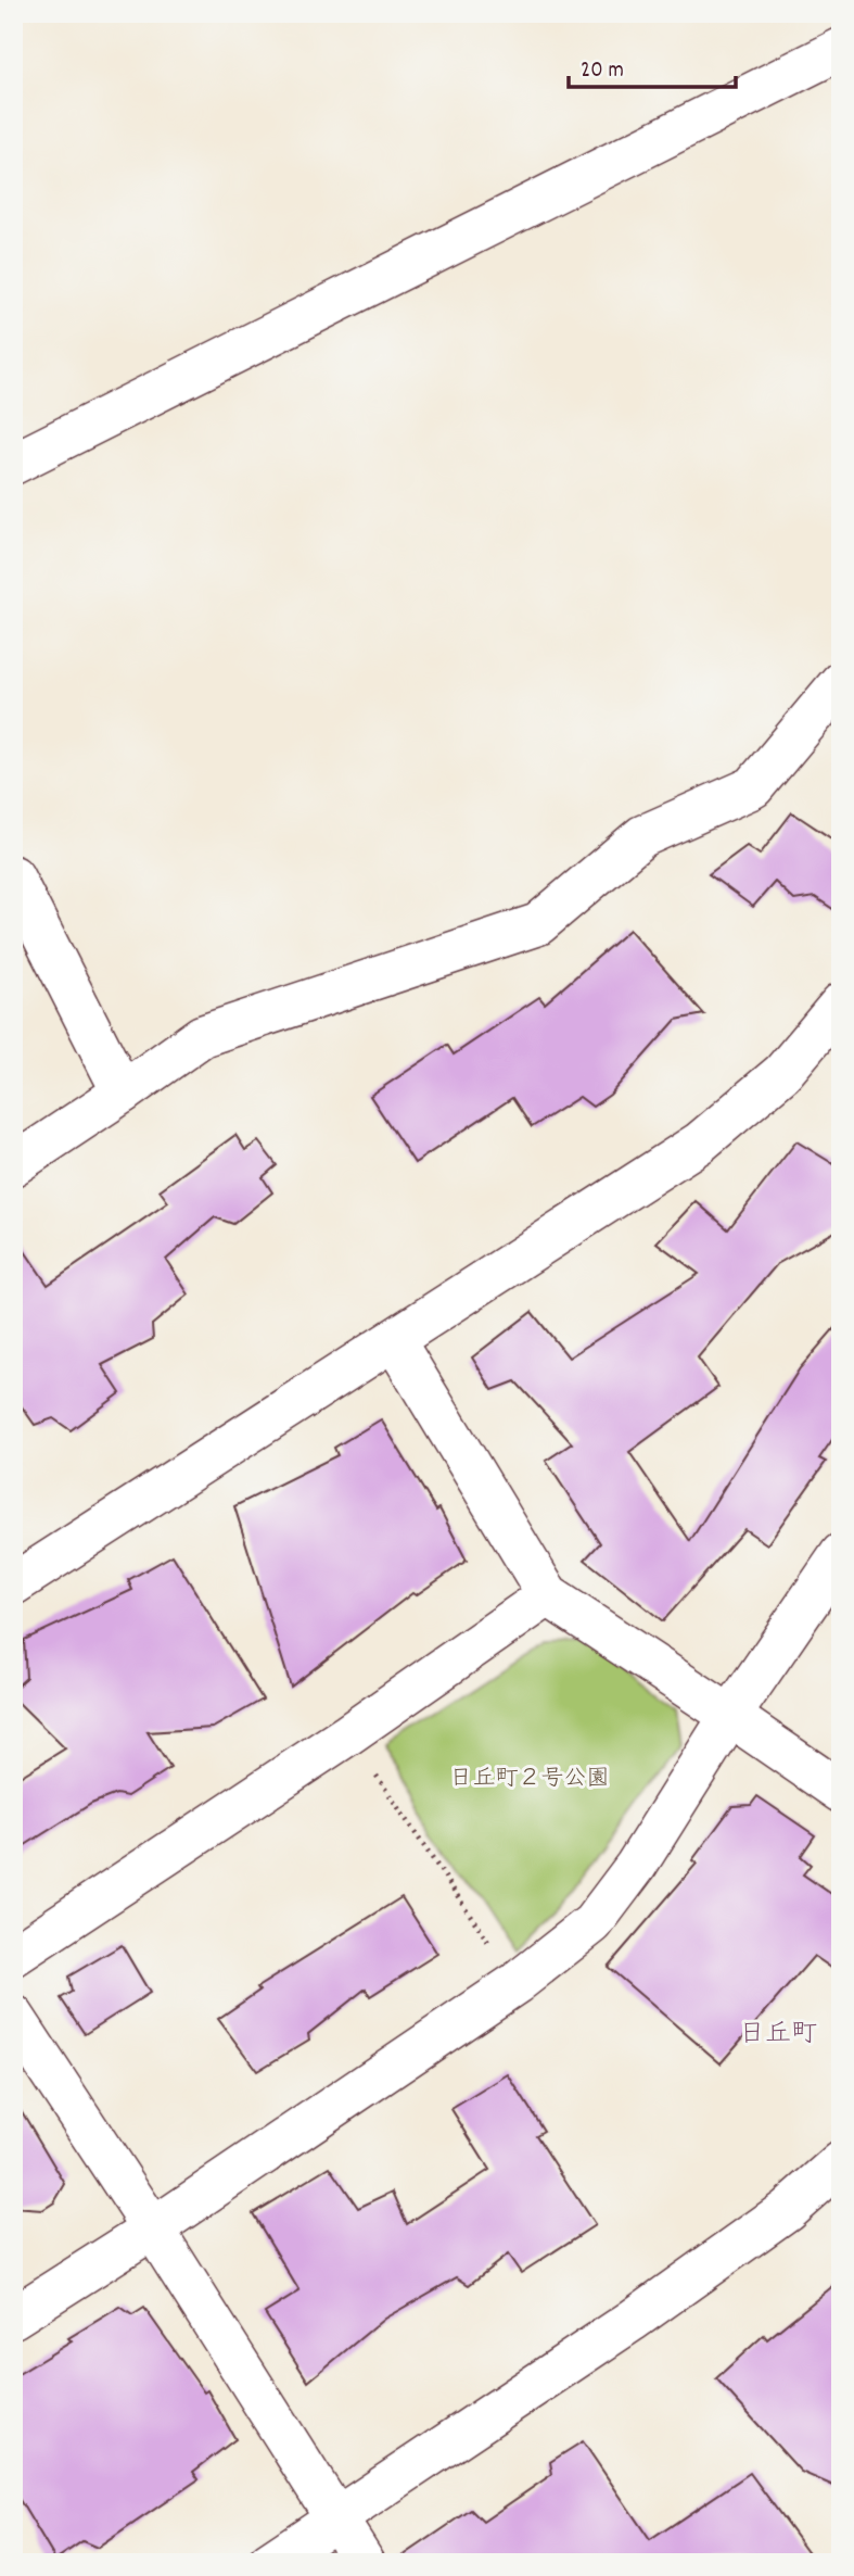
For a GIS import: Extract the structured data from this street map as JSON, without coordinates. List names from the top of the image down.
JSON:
{
  "districts": ["日丘町"],
  "parks": ["日丘町２号公園"],
  "scale_bar": "20 m"
}
